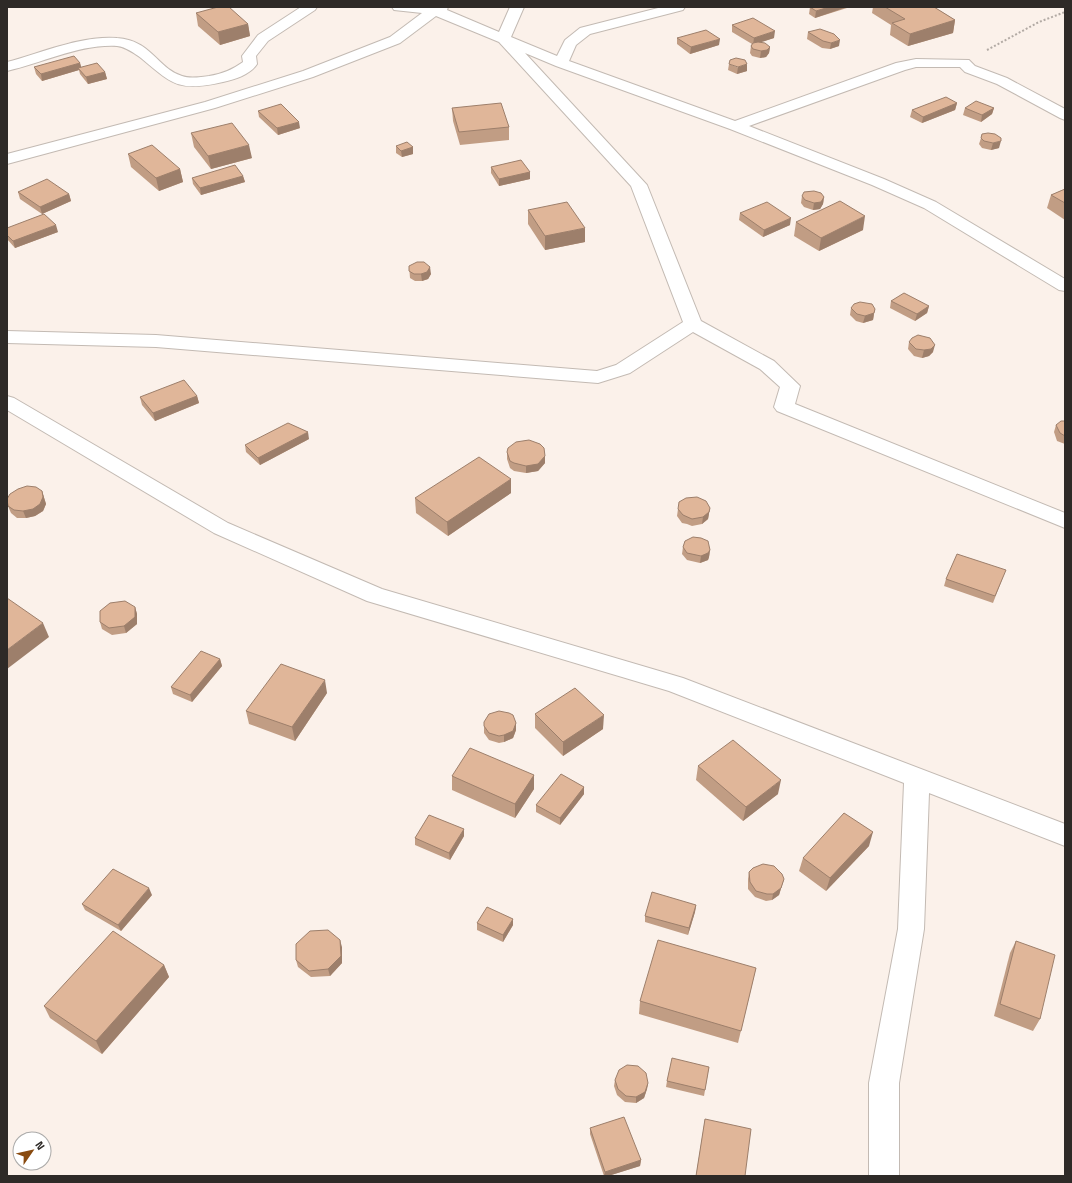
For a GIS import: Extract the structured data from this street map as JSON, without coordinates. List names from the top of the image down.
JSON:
{
  "north": "top right"
}
